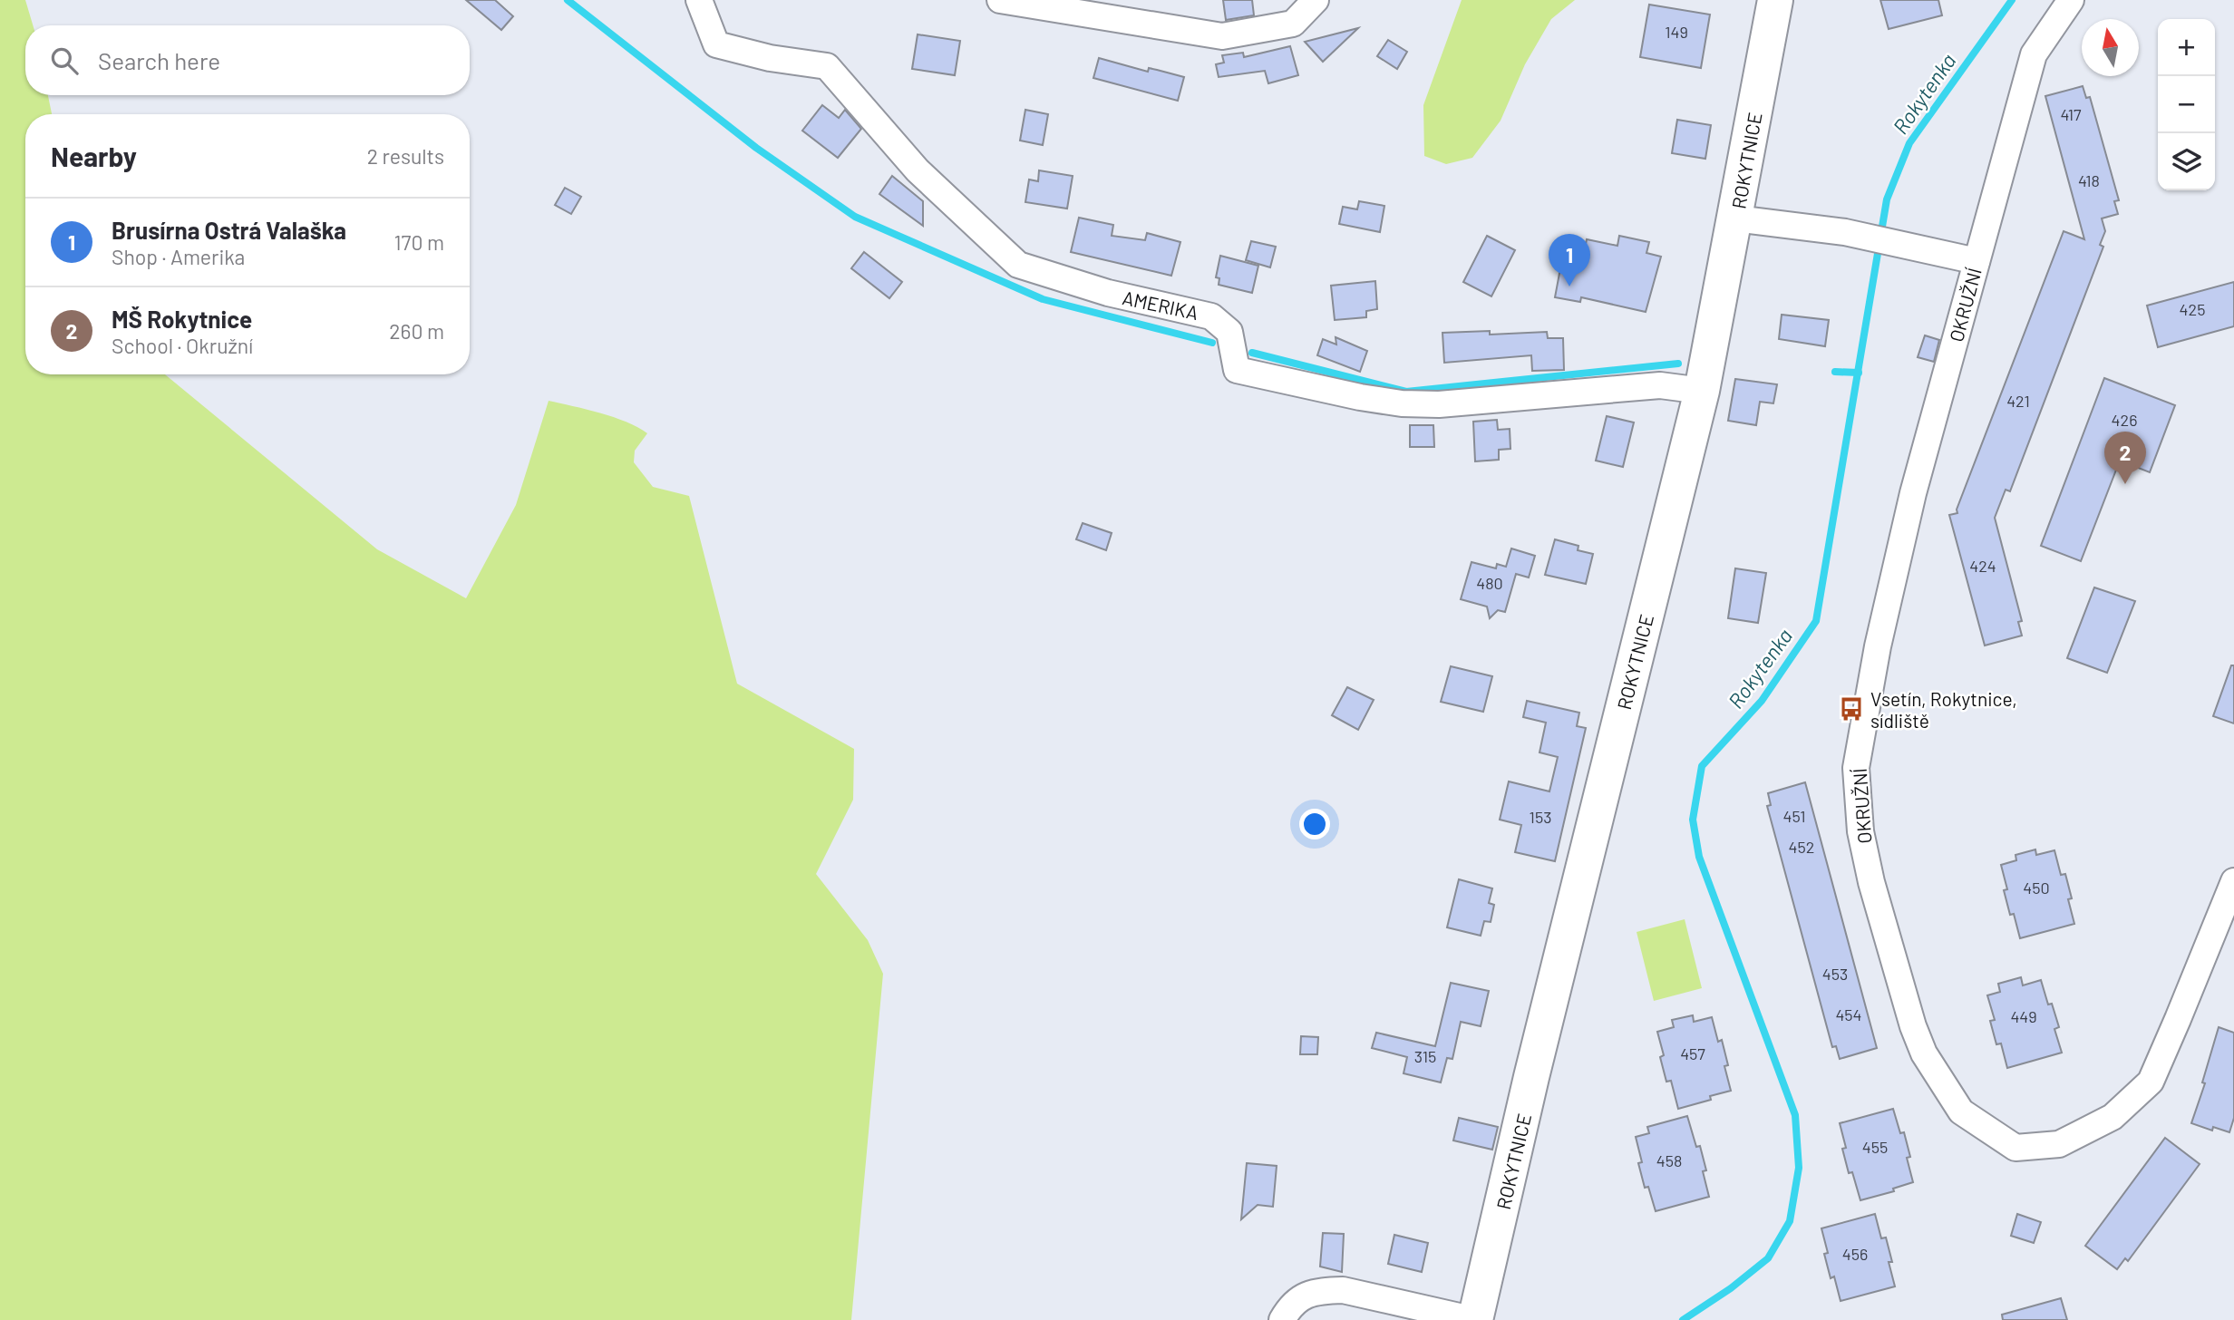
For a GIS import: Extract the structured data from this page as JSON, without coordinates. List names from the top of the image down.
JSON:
{
  "streets": {
    "main road": ["ROKYTNICE"],
    "street": ["AMERIKA", "OKRUŽNÍ"]
  },
  "crossings": [
    ["ROKYTNICE", "AMERIKA"]
  ],
  "water": ["Rokytenka"],
  "places": {
    "bus stop": ["Vsetín, Rokytnice, sídliště"]
  },
  "house_numbers": [
    "149",
    "417",
    "418",
    "425",
    "421",
    "426",
    "424",
    "480",
    "451",
    "153",
    "452",
    "450",
    "453",
    "454",
    "449",
    "457",
    "315",
    "455",
    "458",
    "456"
  ],
  "north": "top",
  "page": {
    "map_buttons": ["+", "−"],
    "search": "Search here",
    "heading": ["Nearby", "2 results"],
    "list": [
      {
        "mark": "1",
        "name": "Brusírna Ostrá Valaška",
        "note": "Shop · Amerika",
        "value": "170 m"
      },
      {
        "mark": "2",
        "name": "MŠ Rokytnice",
        "note": "School · Okružní",
        "value": "260 m"
      }
    ],
    "pins": ["1", "2"]
  }
}
